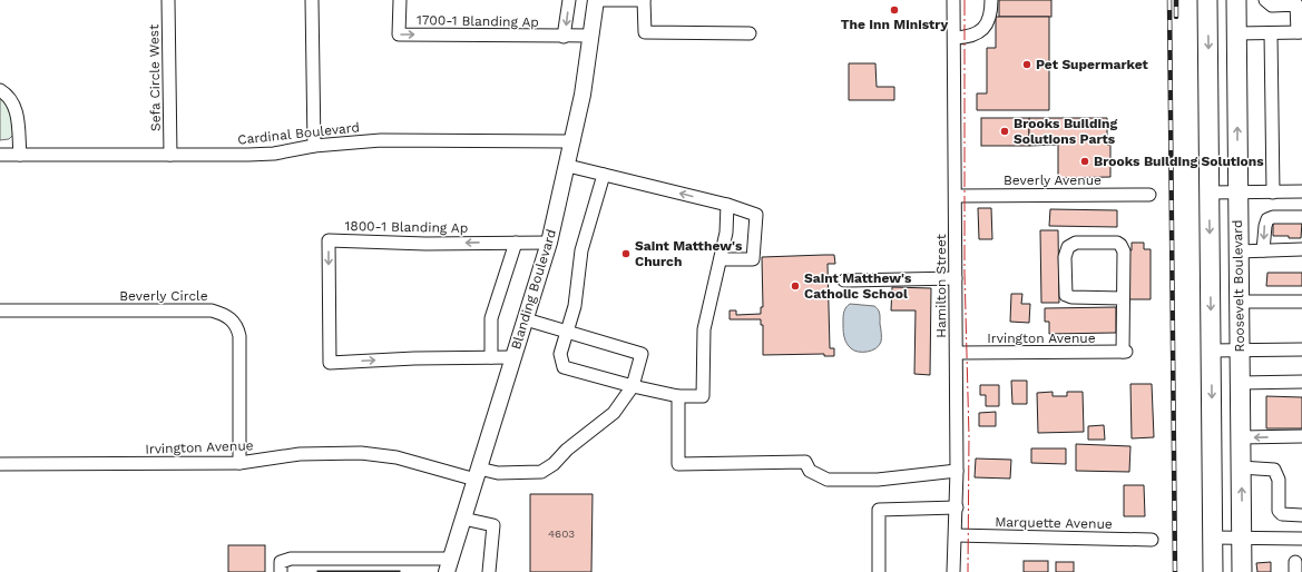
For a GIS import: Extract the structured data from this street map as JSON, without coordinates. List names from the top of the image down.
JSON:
{
  "streets": {
    "highway": ["Roosevelt Boulevard"],
    "main road": ["Blanding Boulevard"],
    "street": [
      "1700-1 Blanding Ap",
      "Sefa Circle West",
      "Cardinal Boulevard",
      "Beverly Avenue",
      "1800-1 Blanding Ap",
      "Hamilton Street",
      "Beverly Circle",
      "Irvington Avenue",
      "Marquette Avenue"
    ]
  },
  "crossings": [
    ["1700-1 Blanding Ap", "Blanding Boulevard"],
    ["Sefa Circle West", "Cardinal Boulevard"],
    ["Cardinal Boulevard", "Blanding Boulevard"],
    ["Beverly Avenue", "Hamilton Street"],
    ["1800-1 Blanding Ap", "Blanding Boulevard"],
    ["Hamilton Street", "Irvington Avenue"],
    ["Hamilton Street", "Marquette Avenue"],
    ["Blanding Boulevard", "Irvington Avenue"],
    ["Beverly Circle", "Irvington Avenue"]
  ],
  "one_way": ["1700-1 Blanding Ap"],
  "places": [
    "The Inn Ministry",
    "Pet Supermarket",
    "Brooks Building Solutions Parts",
    "Brooks Building Solutions",
    "Saint Matthew's Church",
    "Saint Matthew's Catholic School"
  ],
  "house_numbers": ["4603"]
}
